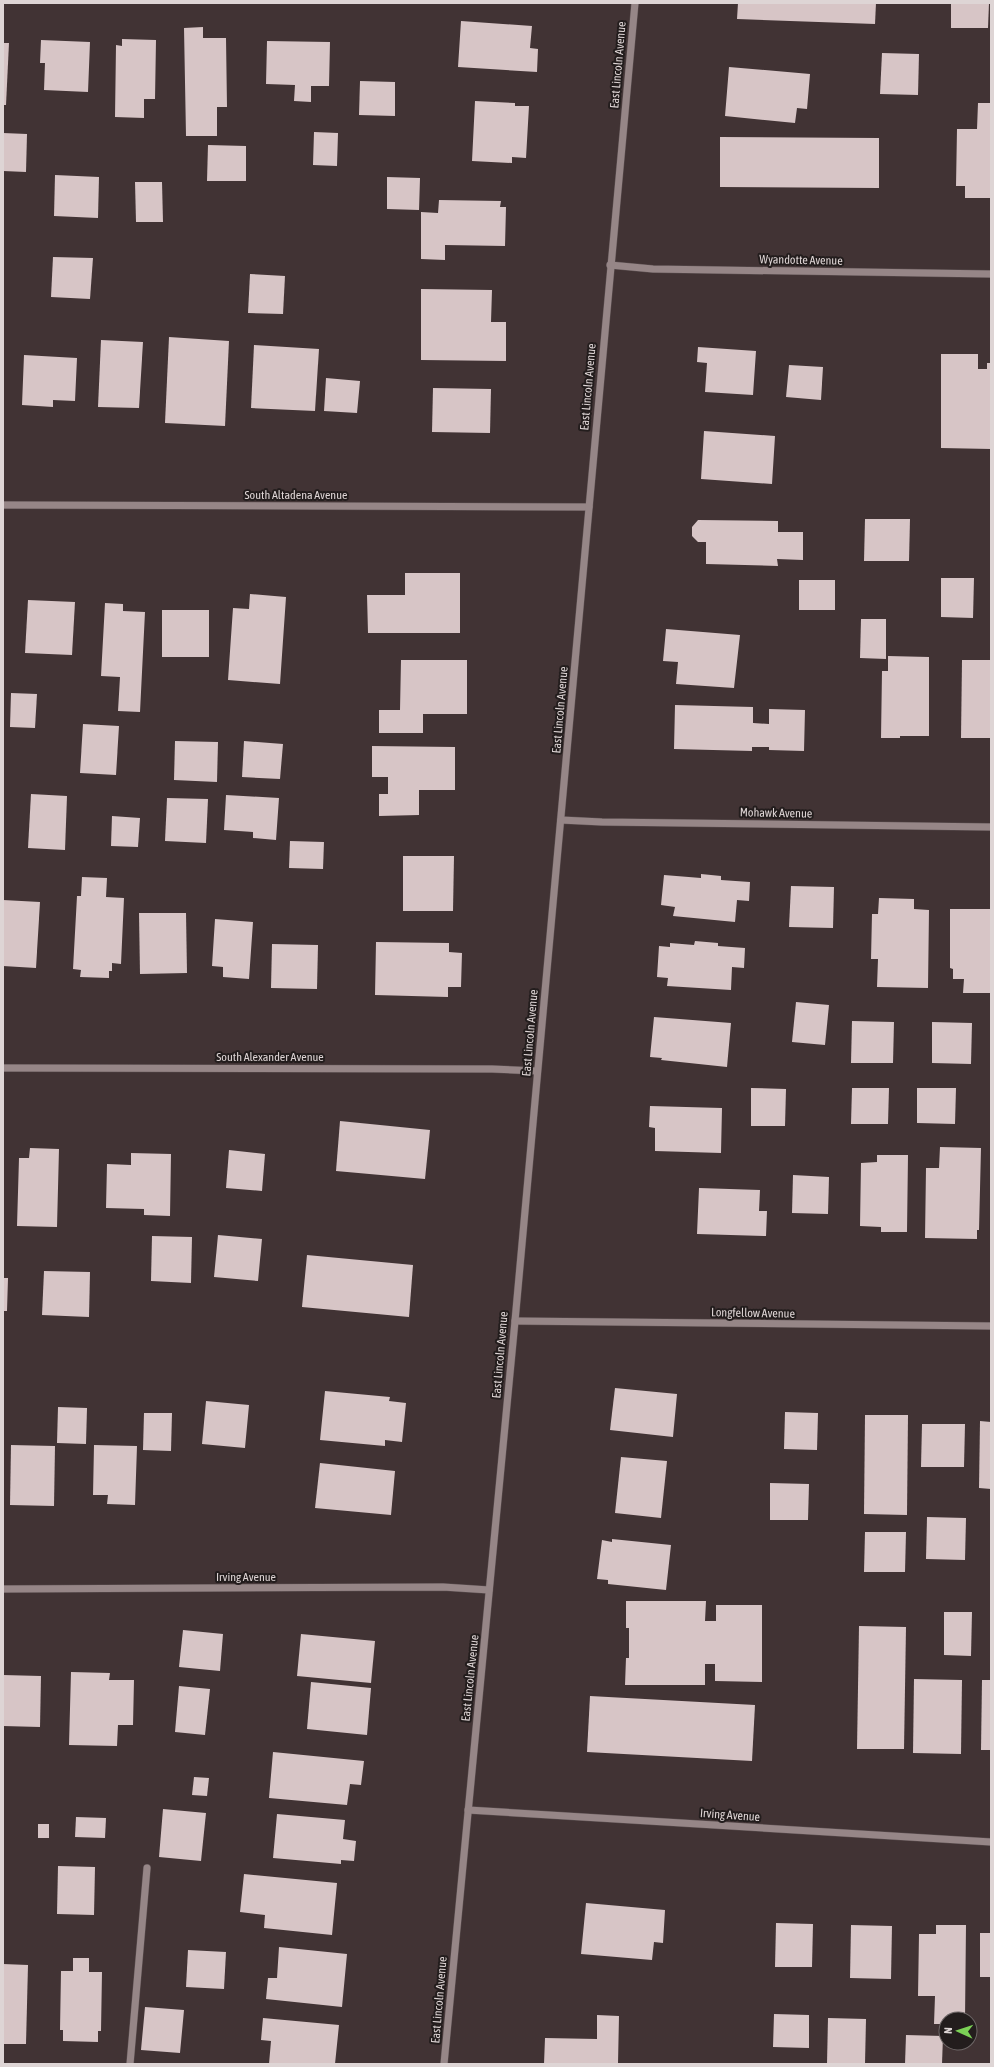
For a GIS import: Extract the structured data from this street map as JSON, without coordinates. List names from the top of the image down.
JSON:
{
  "streets": {
    "street": [
      "East Lincoln Avenue",
      "Wyandotte Avenue",
      "South Altadena Avenue",
      "Mohawk Avenue",
      "South Alexander Avenue",
      "Longfellow Avenue",
      "Irving Avenue"
    ]
  },
  "crossings": [
    ["East Lincoln Avenue", "Wyandotte Avenue"],
    ["East Lincoln Avenue", "South Altadena Avenue"],
    ["East Lincoln Avenue", "Mohawk Avenue"],
    ["East Lincoln Avenue", "South Alexander Avenue"],
    ["East Lincoln Avenue", "Longfellow Avenue"],
    ["East Lincoln Avenue", "Irving Avenue"]
  ],
  "north": "left"
}
